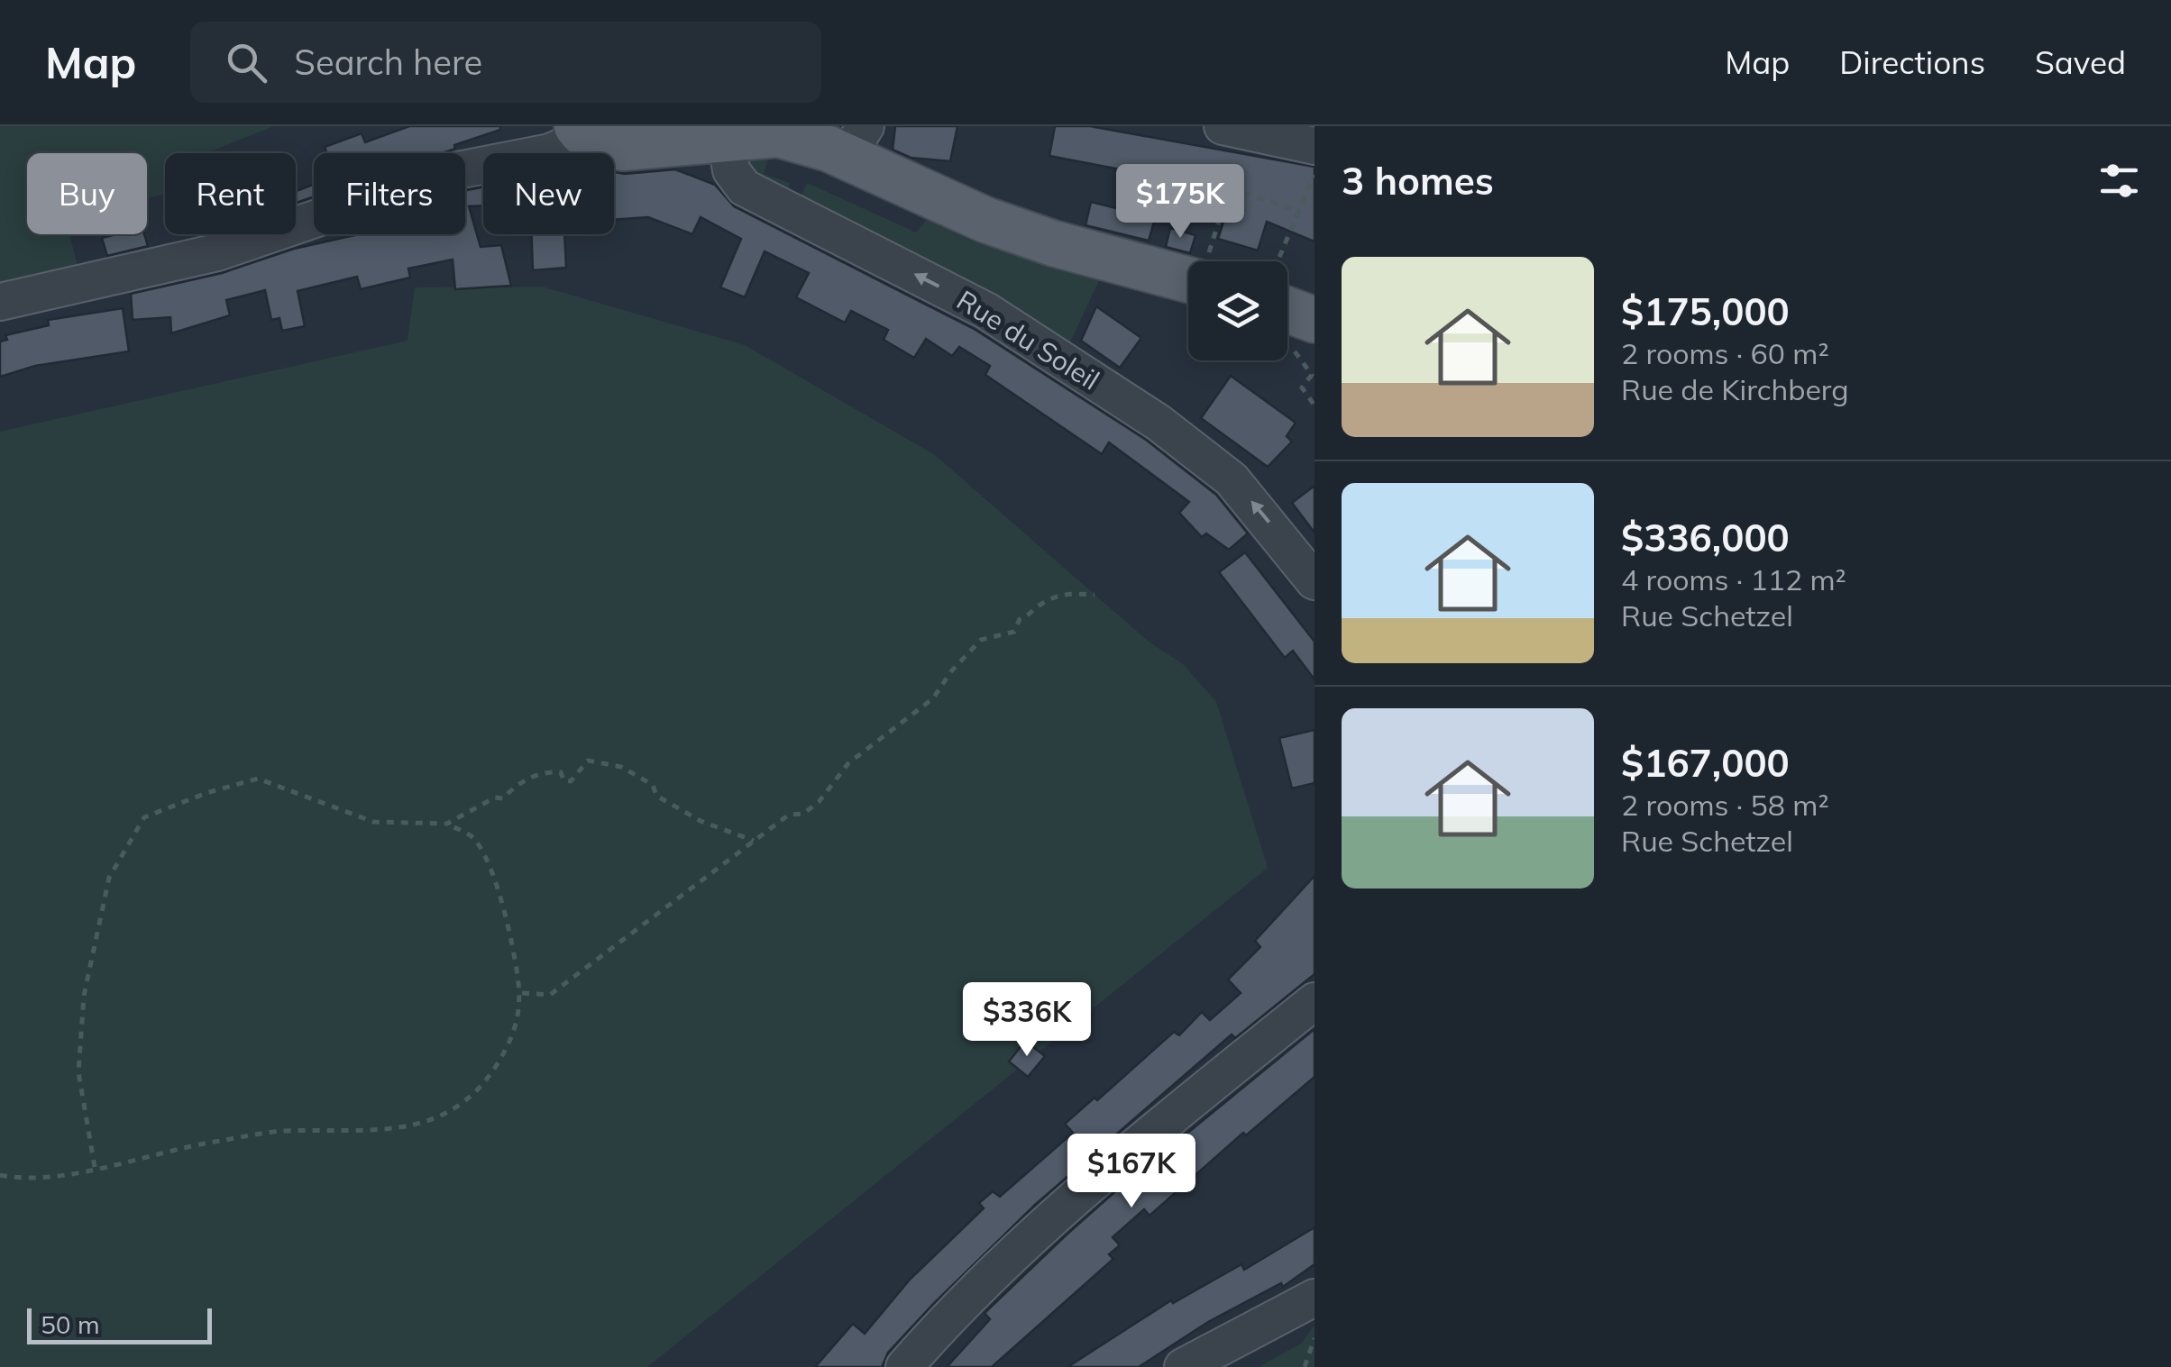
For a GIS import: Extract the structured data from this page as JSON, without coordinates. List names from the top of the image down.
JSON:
{
  "streets": {
    "street": ["Rue du Soleil"]
  },
  "one_way": ["Rue du Soleil"],
  "scale_bar": "50 m",
  "page": {
    "header": "Map",
    "search": "Search here",
    "nav": ["Map", "Directions", "Saved"],
    "heading": "3 homes",
    "chip": [
      "Buy",
      "Rent",
      "Filters",
      "New"
    ],
    "price": ["$175K", "$336K", "$167K"],
    "list": [
      {
        "name": "$175,000",
        "note": "2 rooms · 60 m² · Rue de Kirchberg"
      },
      {
        "name": "$336,000",
        "note": "4 rooms · 112 m² · Rue Schetzel"
      },
      {
        "name": "$167,000",
        "note": "2 rooms · 58 m² · Rue Schetzel"
      }
    ],
    "scale": "50 m"
  }
}
